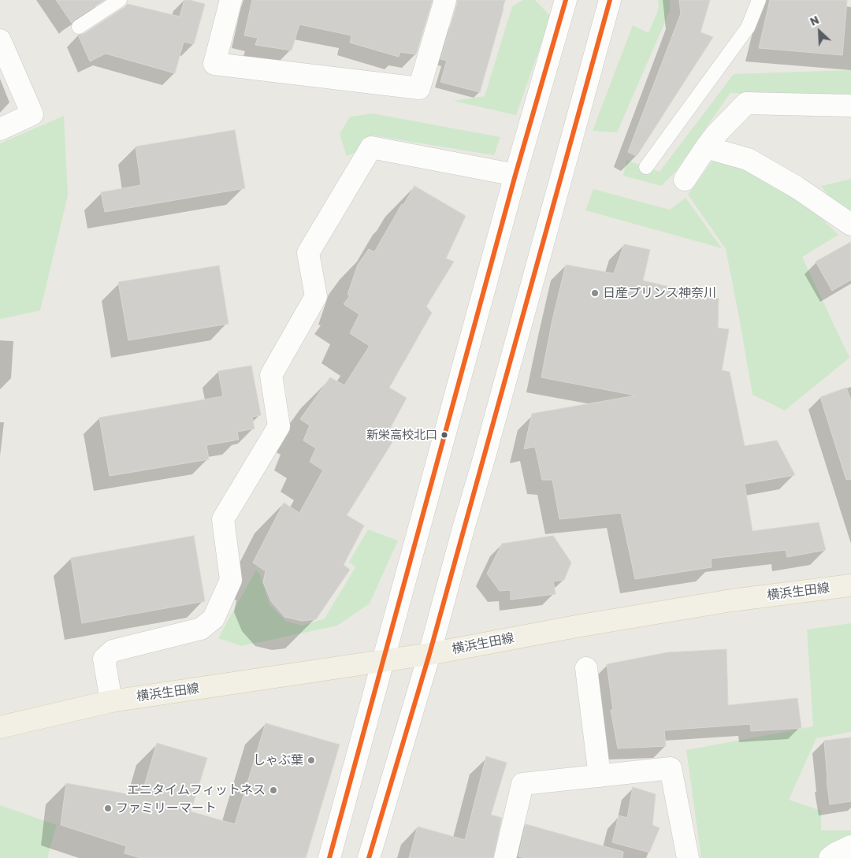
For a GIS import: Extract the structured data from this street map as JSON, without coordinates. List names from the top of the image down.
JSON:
{
  "streets": {
    "main road": ["横浜生田線"]
  },
  "places": [
    "日産プリンス神奈川",
    "新栄高校北口",
    "しゃぶ葉",
    "エニタイムフィットネス",
    "ファミリーマート"
  ],
  "north": "top left"
}
